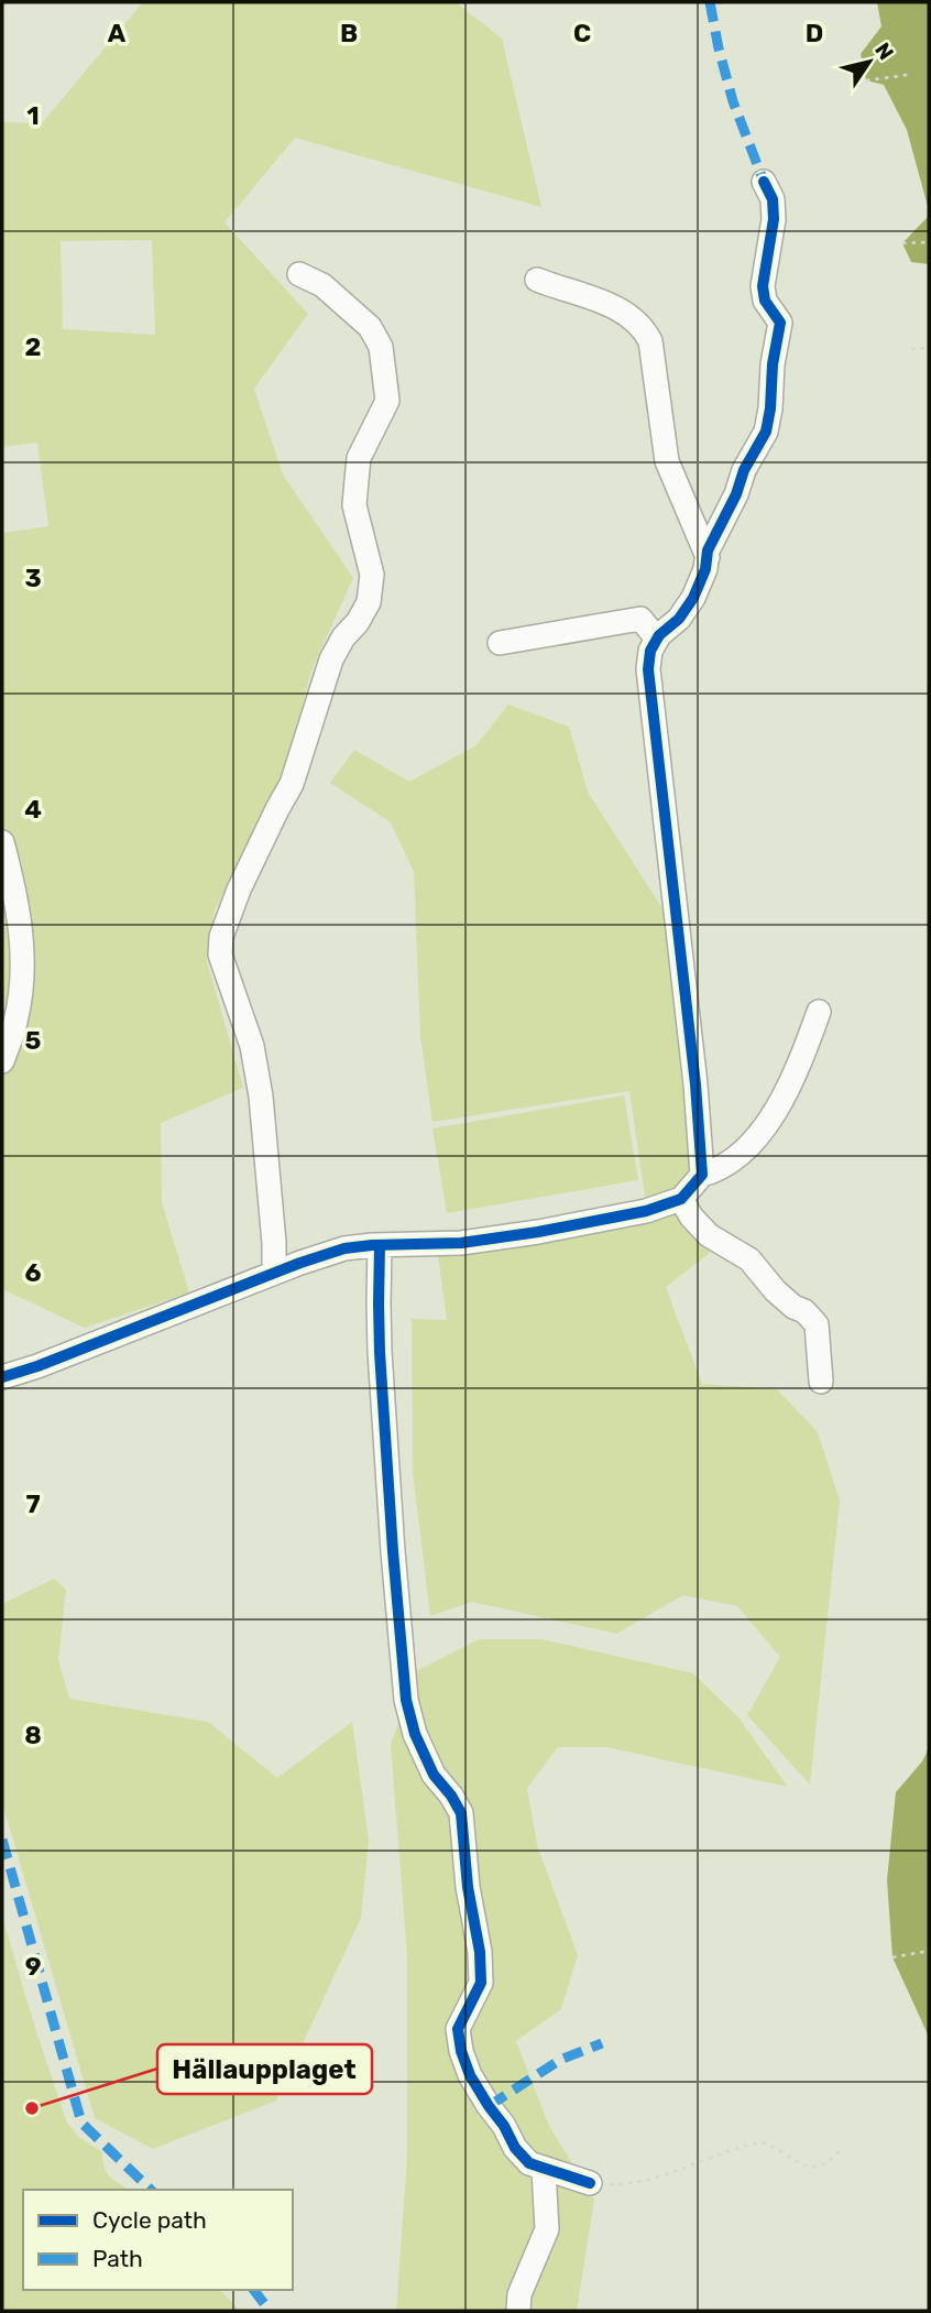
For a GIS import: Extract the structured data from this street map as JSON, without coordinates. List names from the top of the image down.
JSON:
{
  "places": ["Hällaupplaget"],
  "legend": ["Cycle path", "Path"],
  "north": "top right",
  "grid": {
    "columns": [
      "A",
      "B",
      "C",
      "D"
    ],
    "rows": [
      "1",
      "2",
      "3",
      "4",
      "5",
      "6",
      "7",
      "8",
      "9"
    ]
  }
}
